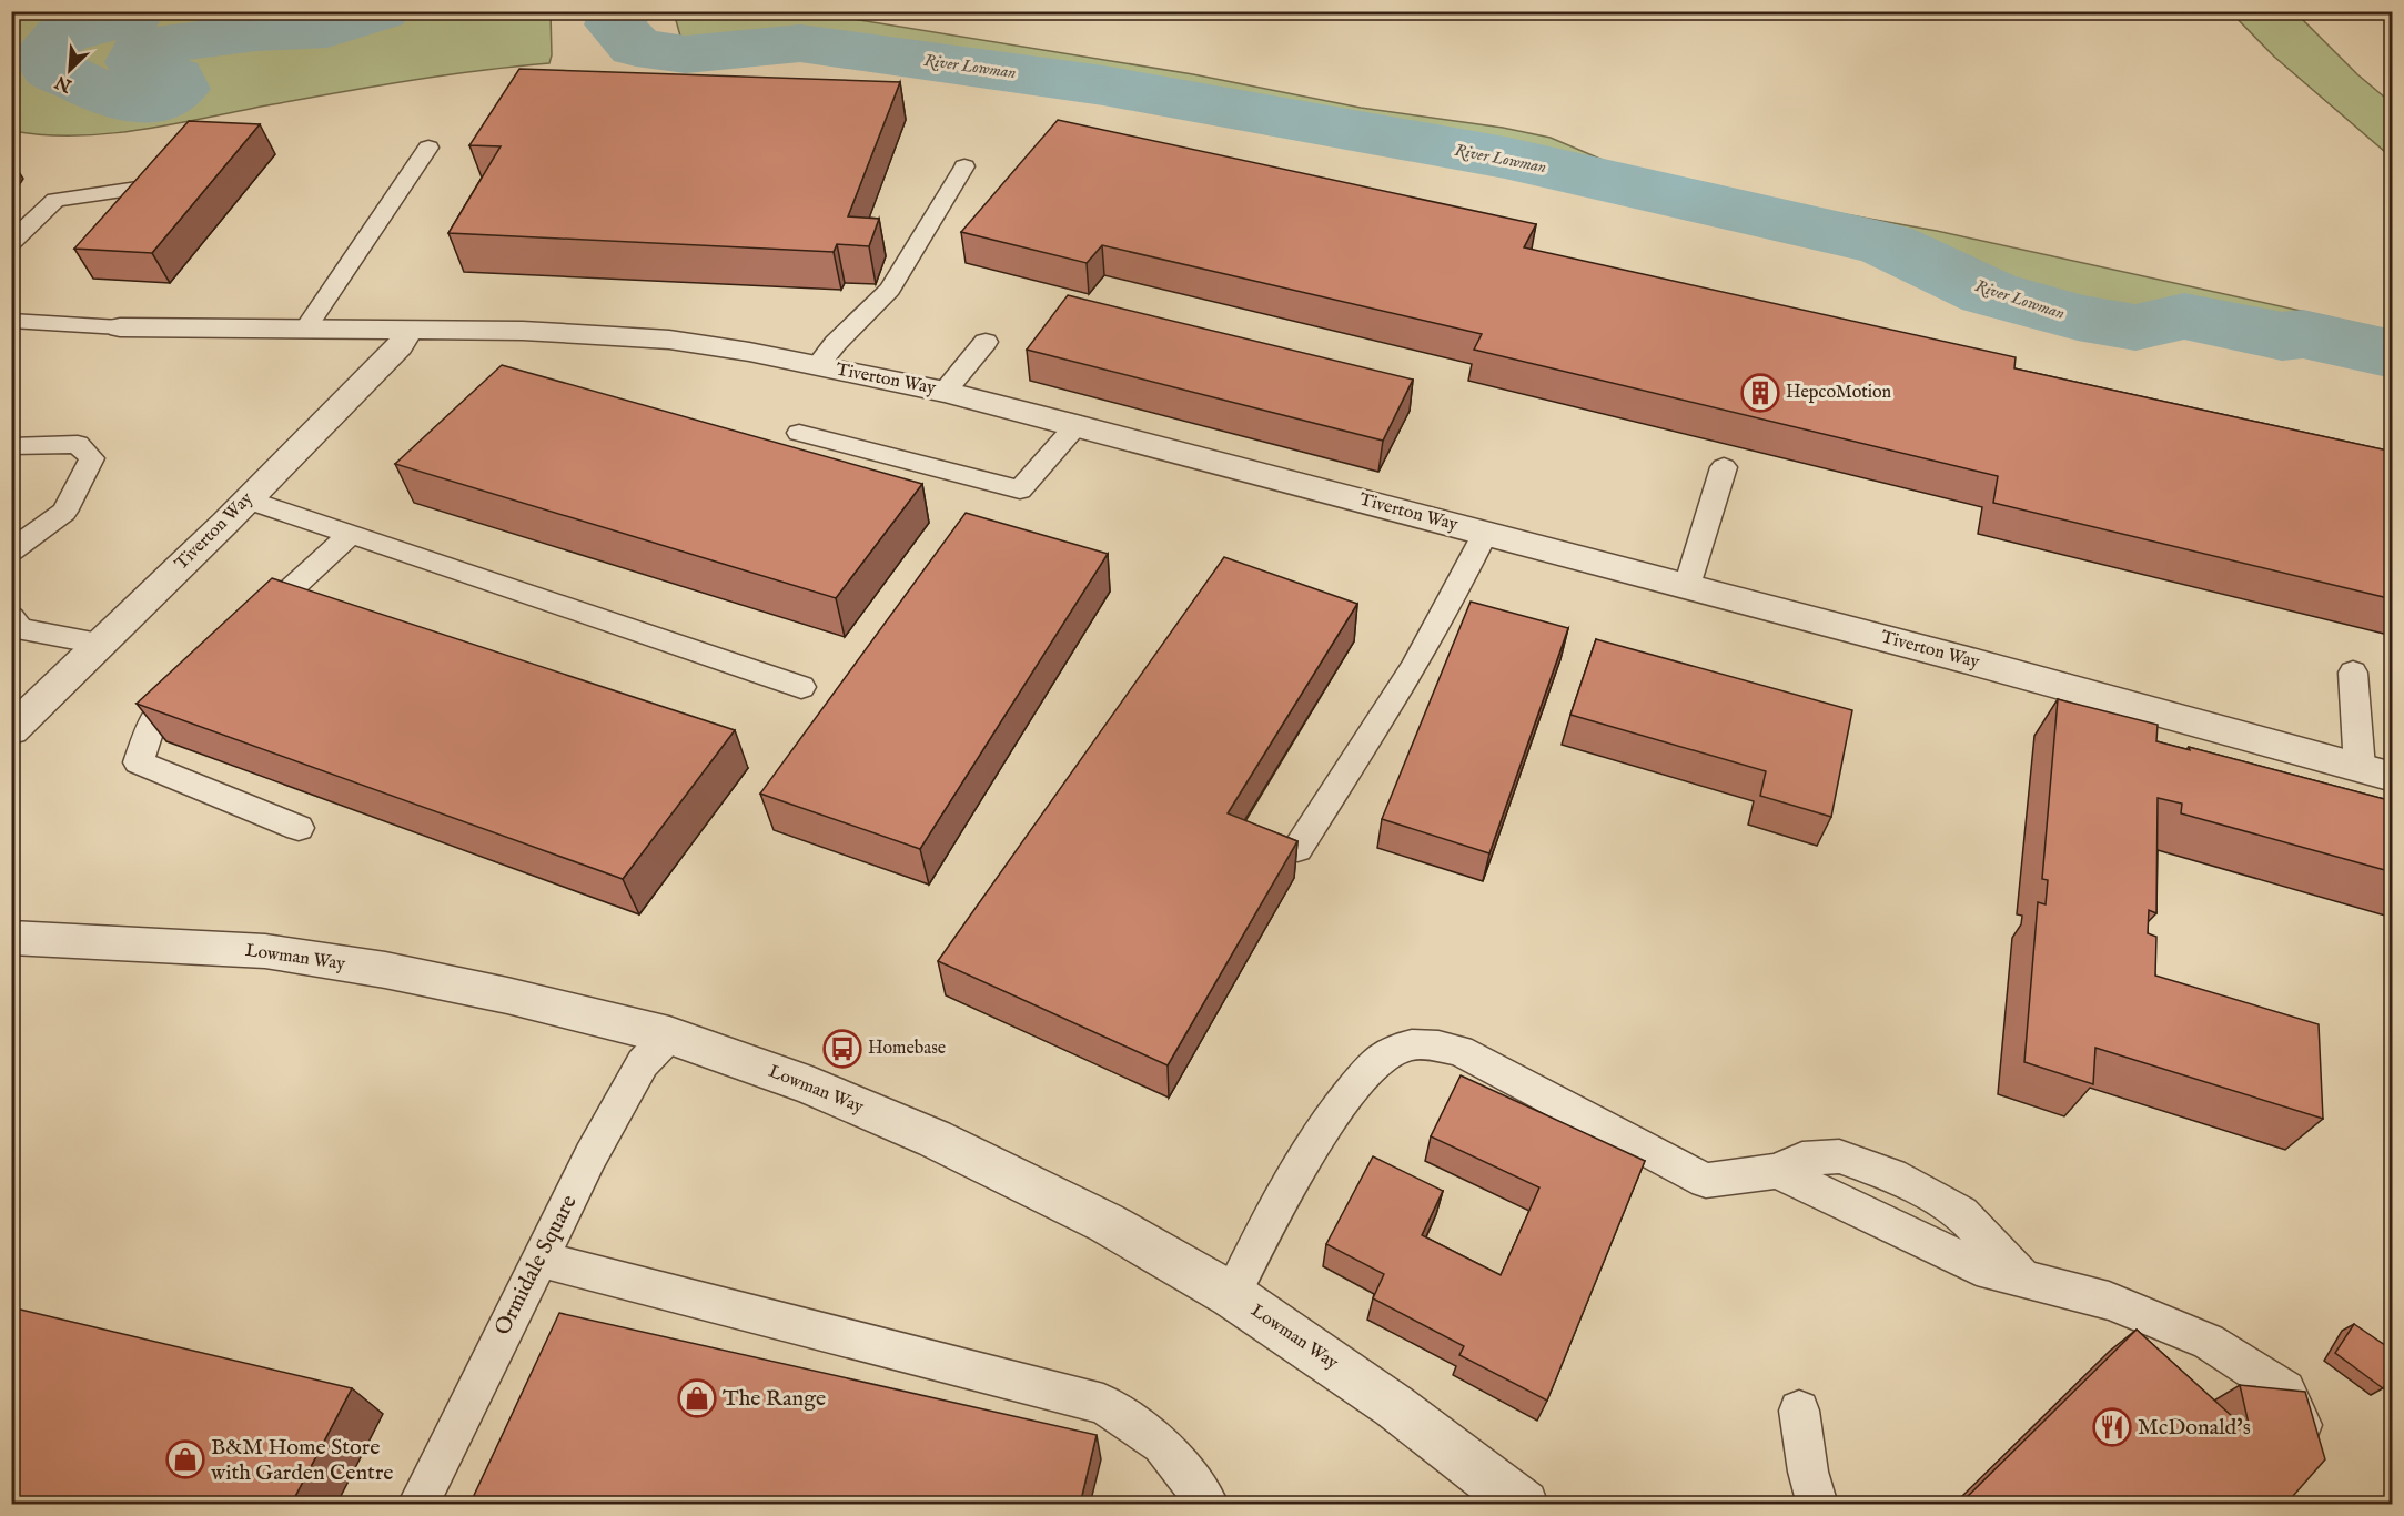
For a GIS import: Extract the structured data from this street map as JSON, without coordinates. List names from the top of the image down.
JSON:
{
  "streets": {
    "street": ["Tiverton Way", "Lowman Way"],
    "lane": ["Ormidale Square"]
  },
  "crossings": [
    ["Lowman Way", "Ormidale Square"]
  ],
  "water": ["River Lowman"],
  "places": {
    "building": ["HepcoMotion"],
    "bus stop": ["Homebase"],
    "shop": ["The Range", "B&M Home Store with Garden Centre"],
    "restaurant": ["McDonald's"]
  },
  "north": "bottom left"
}
